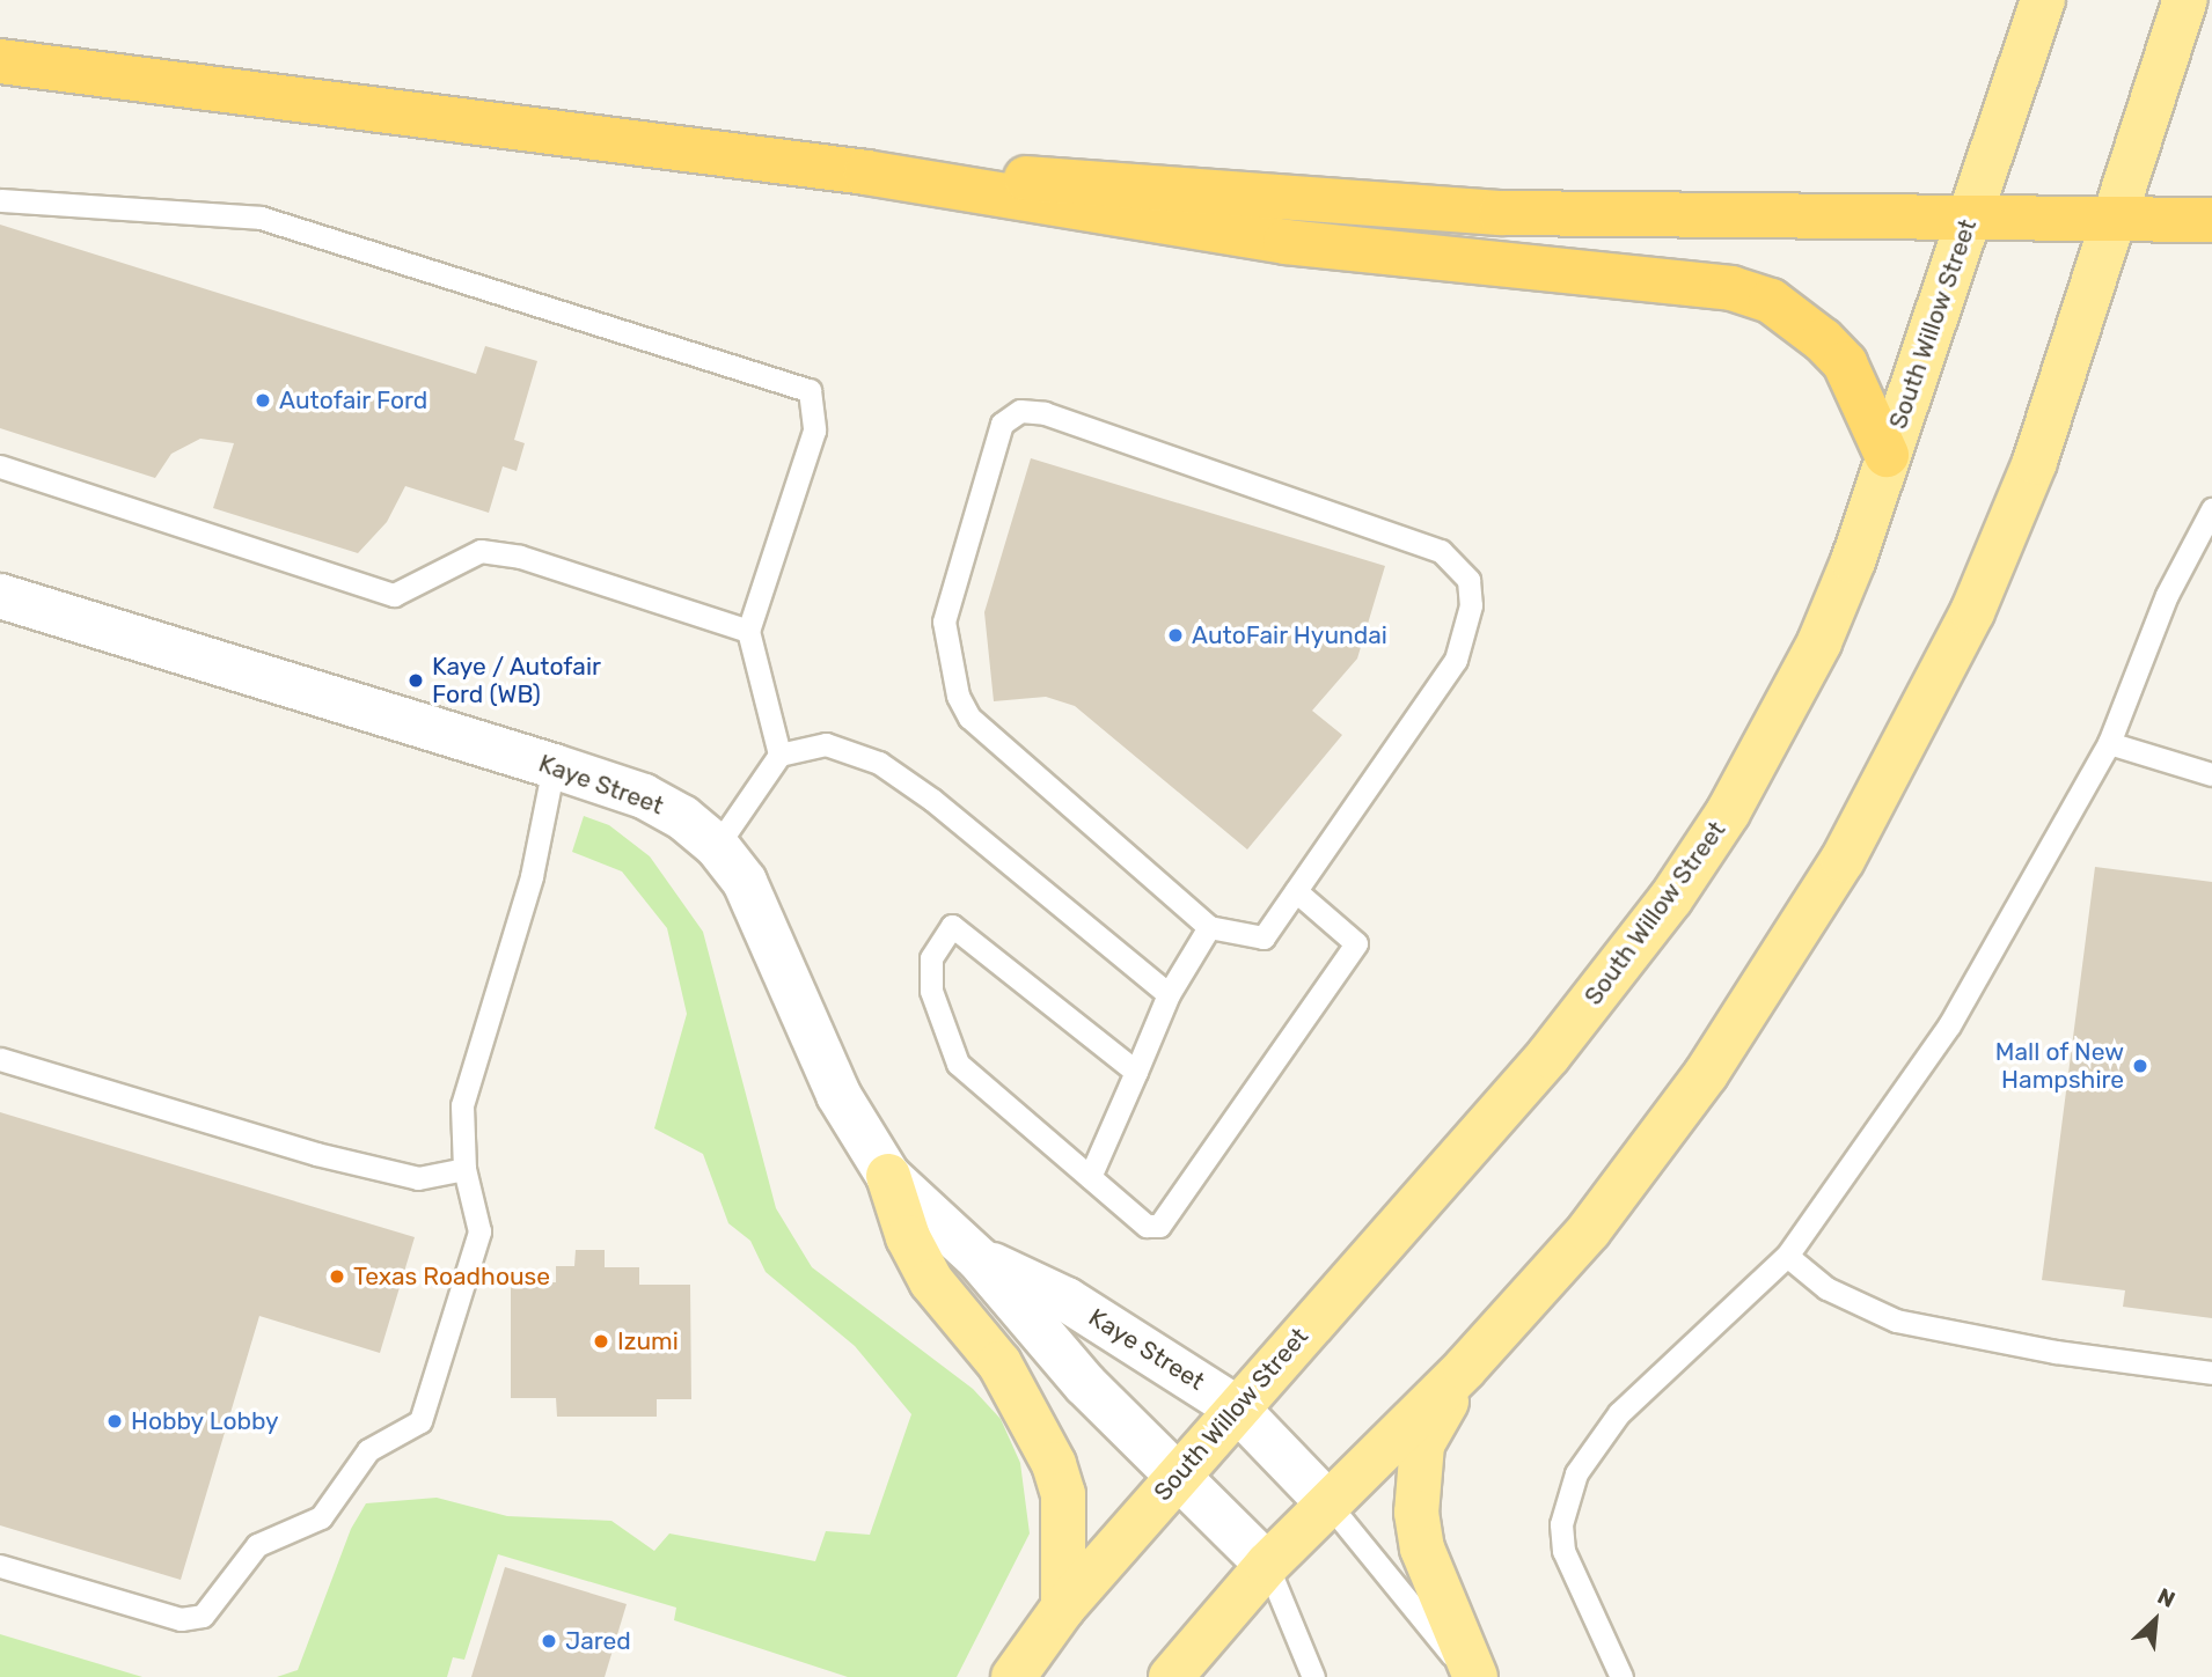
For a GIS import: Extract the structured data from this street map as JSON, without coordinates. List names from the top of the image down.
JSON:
{
  "streets": {
    "main road": ["South Willow Street"],
    "street": ["Kaye Street"]
  },
  "crossings": [
    ["South Willow Street", "Kaye Street"]
  ],
  "places": [
    "Autofair Ford",
    "AutoFair Hyundai",
    "Kaye / Autofair Ford (WB)",
    "Mall of New Hampshire",
    "Texas Roadhouse",
    "Izumi",
    "Hobby Lobby",
    "Jared"
  ],
  "north": "top right"
}
